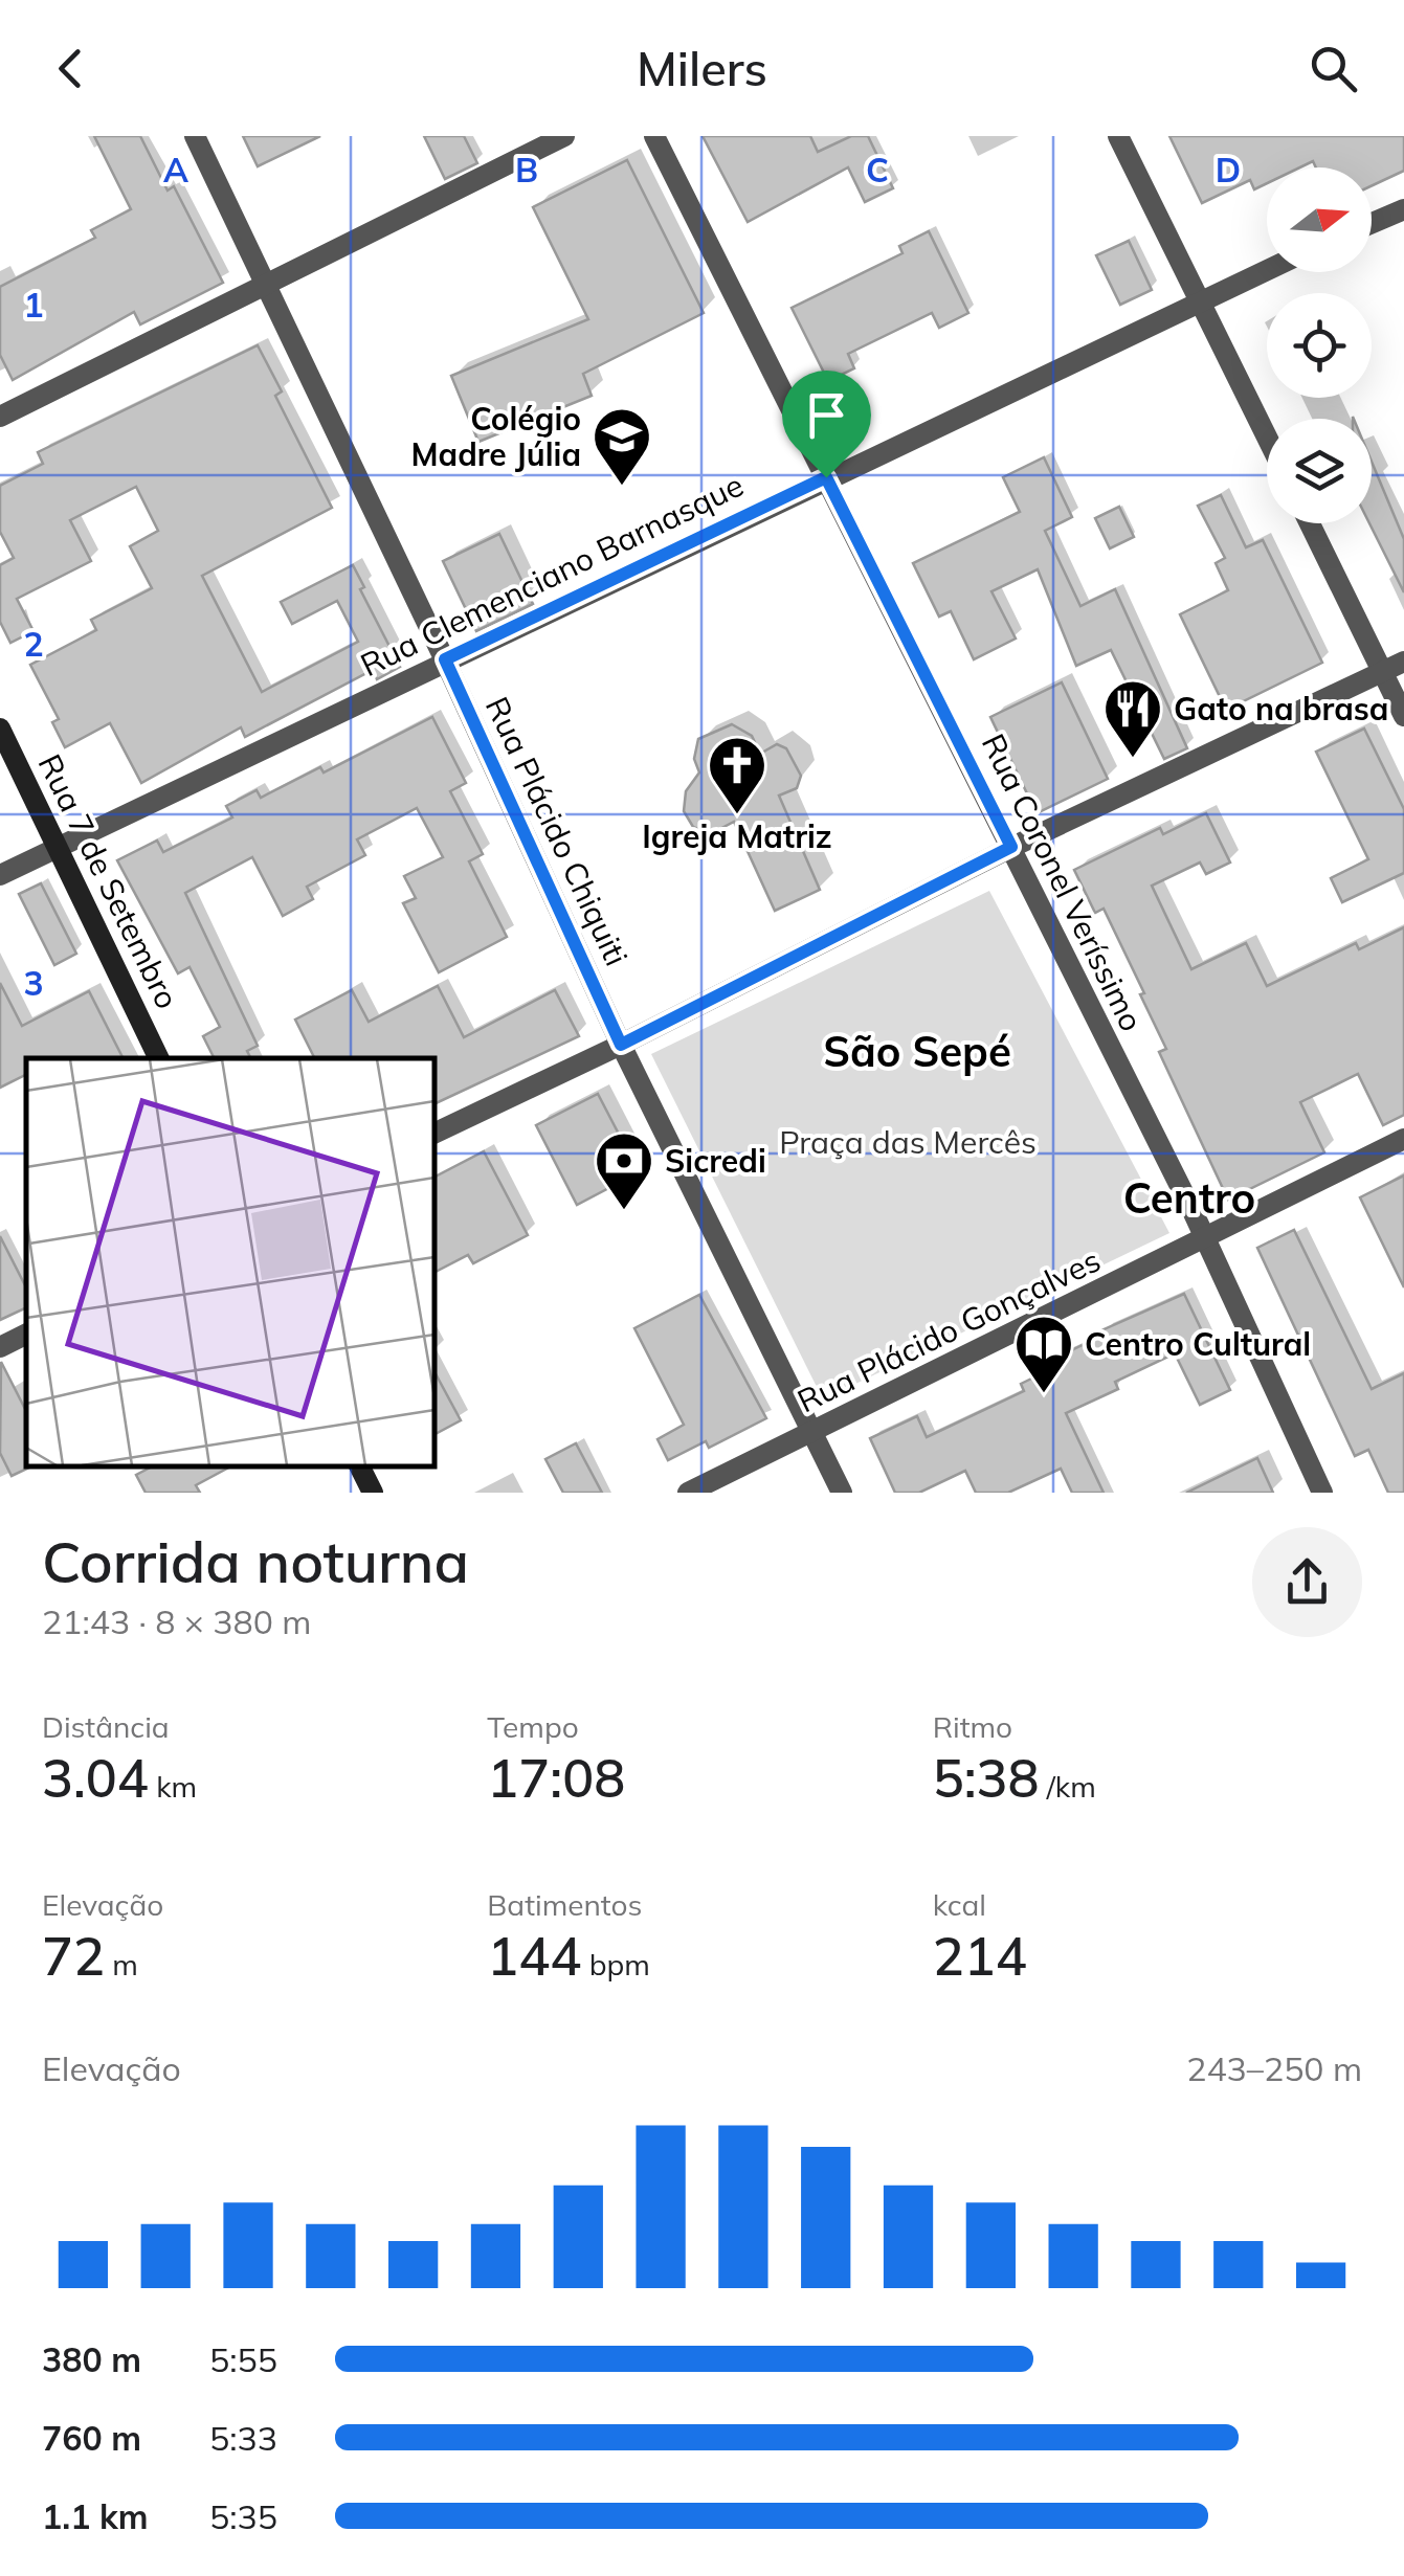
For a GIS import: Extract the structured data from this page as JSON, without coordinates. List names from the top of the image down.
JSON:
{
  "streets": {
    "main road": ["Rua 7 de Setembro"],
    "street": [
      "Rua Clemenciano Barnasque",
      "Rua Plácido Chiquiti",
      "Rua Coronel Veríssimo",
      "Rua Plácido Gonçalves"
    ]
  },
  "crossings": [
    ["Rua Clemenciano Barnasque", "Rua Plácido Chiquiti"],
    ["Rua Clemenciano Barnasque", "Rua 7 de Setembro"],
    ["Rua Clemenciano Barnasque", "Rua Coronel Veríssimo"],
    ["Rua Plácido Chiquiti", "Rua Plácido Gonçalves"],
    ["Rua Coronel Veríssimo", "Rua Plácido Gonçalves"]
  ],
  "districts": ["São Sepé", "Centro"],
  "parks": ["Praça das Mercês"],
  "places": {
    "school or university": ["Colégio Madre Júlia"],
    "restaurant": ["Gato na brasa"],
    "church": ["Igreja Matriz"],
    "bank": ["Sicredi"],
    "library": ["Centro Cultural"]
  },
  "north": "right",
  "page": {
    "header": "Milers",
    "heading": ["Corrida noturna", "21:43 · 8 × 380 m"],
    "stats": [
      ["Distância", "3.04 km"],
      ["Tempo", "17:08"],
      ["Ritmo", "5:38 /km"],
      ["Elevação", "72 m"],
      ["Batimentos", "144 bpm"],
      ["kcal", "214"]
    ],
    "chart": ["Elevação", "243–250 m"],
    "list": [
      {
        "name": "380 m",
        "note": "5:55"
      },
      {
        "name": "760 m",
        "note": "5:33"
      },
      {
        "name": "1.1 km",
        "note": "5:35"
      }
    ]
  },
  "grid": {
    "columns": [
      "A",
      "B",
      "C",
      "D"
    ],
    "rows": ["1", "2", "3"]
  }
}
